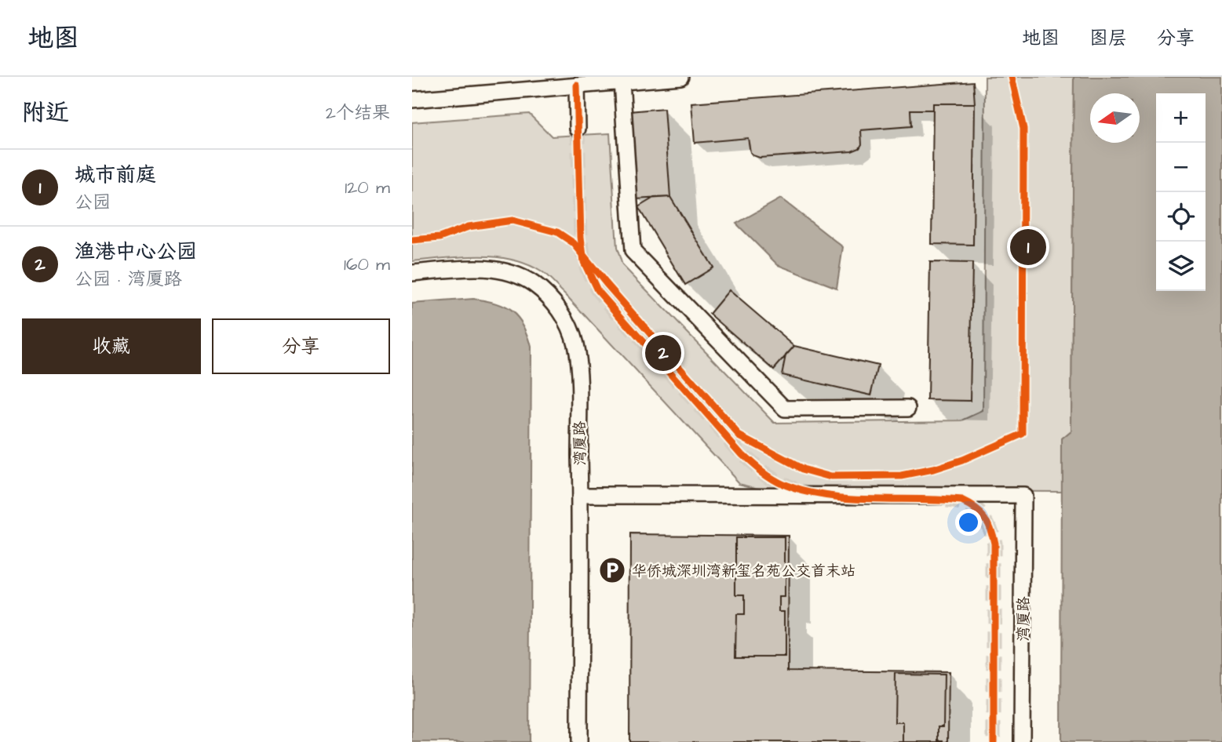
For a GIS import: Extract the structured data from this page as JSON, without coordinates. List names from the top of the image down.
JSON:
{
  "streets": {
    "street": ["湾厦路"]
  },
  "places": {
    "parking": ["华侨城深圳湾新玺名苑公交首末站"]
  },
  "north": "left",
  "page": {
    "header": "地图",
    "nav": ["地图", "图层", "分享"],
    "heading": ["附近", "2个结果"],
    "map_buttons": ["+", "−"],
    "list": [
      {
        "mark": "1",
        "name": "城市前庭",
        "note": "公园",
        "value": "120 m"
      },
      {
        "mark": "2",
        "name": "渔港中心公园",
        "note": "公园 · 湾厦路",
        "value": "160 m"
      }
    ],
    "pins": ["1", "2"],
    "buttons": ["收藏", "分享"]
  }
}
